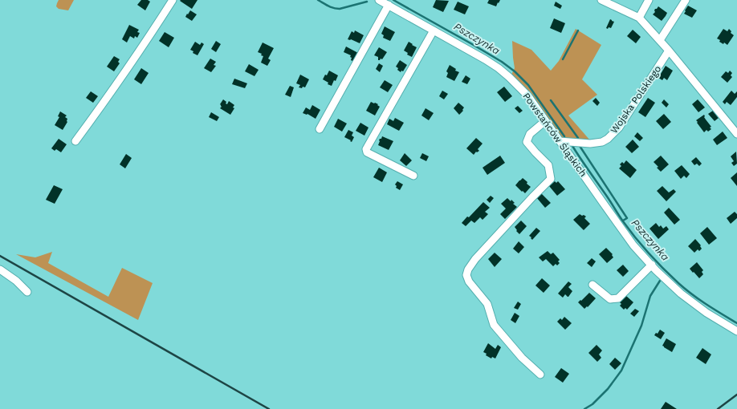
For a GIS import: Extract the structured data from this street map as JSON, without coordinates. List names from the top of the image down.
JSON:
{
  "streets": {
    "street": ["Wojska Polskiego", "Powstańców Śląskich"]
  },
  "crossings": [
    ["Wojska Polskiego", "Powstańców Śląskich"]
  ],
  "water": ["Pszczynka"]
}
